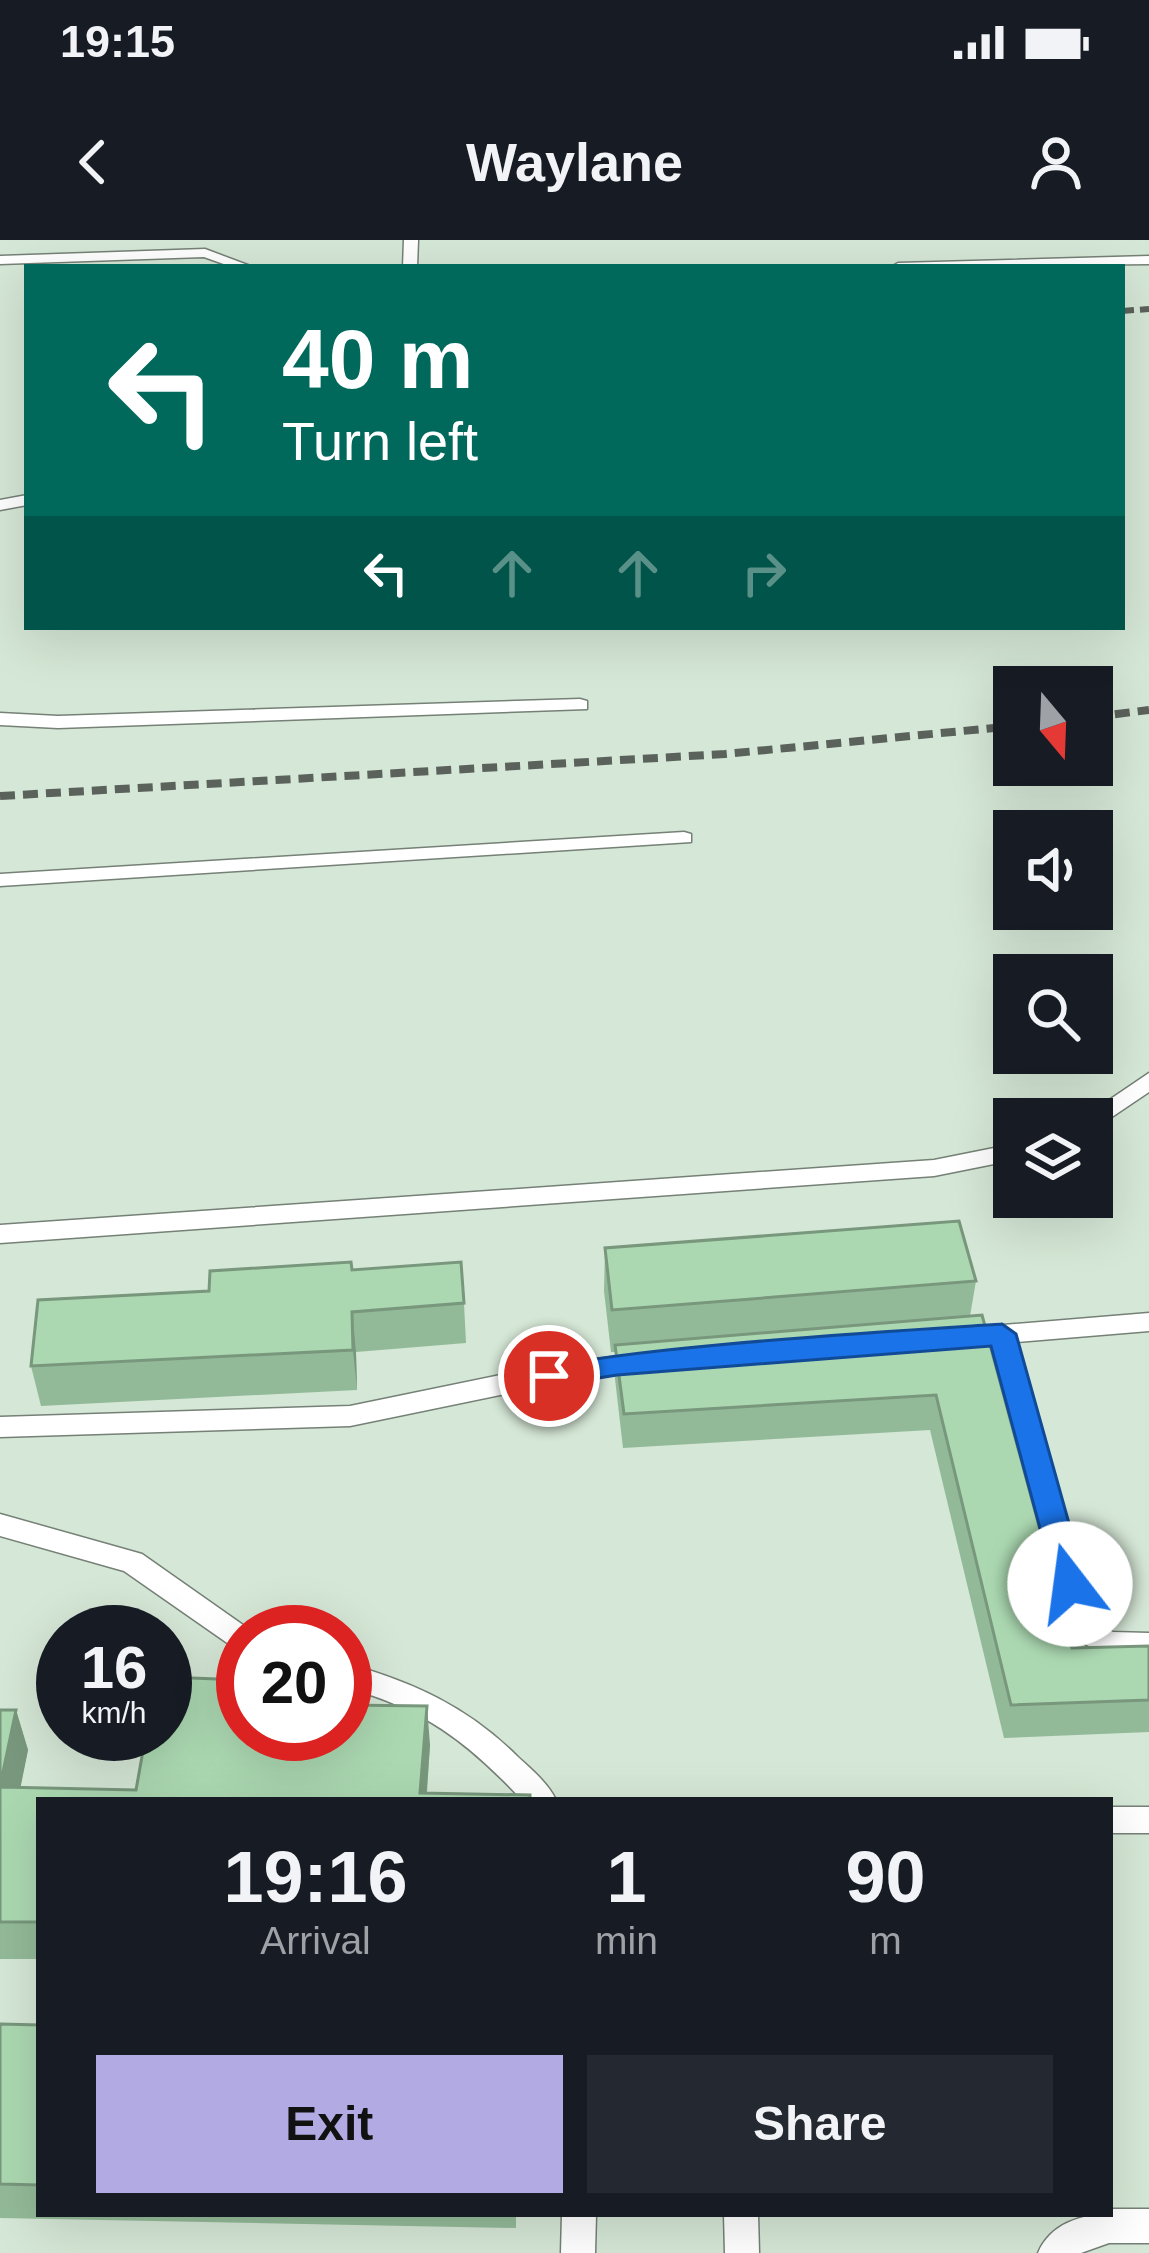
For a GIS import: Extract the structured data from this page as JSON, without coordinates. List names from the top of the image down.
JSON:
{
  "north": "bottom",
  "page": {
    "status": "19:15",
    "header": "Waylane",
    "turn": ["40 m", "Turn left"],
    "speed": "16 km/h",
    "limit": "20",
    "eta": [
      "19:16",
      "Arrival",
      "1",
      "min",
      "90",
      "m"
    ],
    "buttons": ["Exit", "Share"]
  }
}
